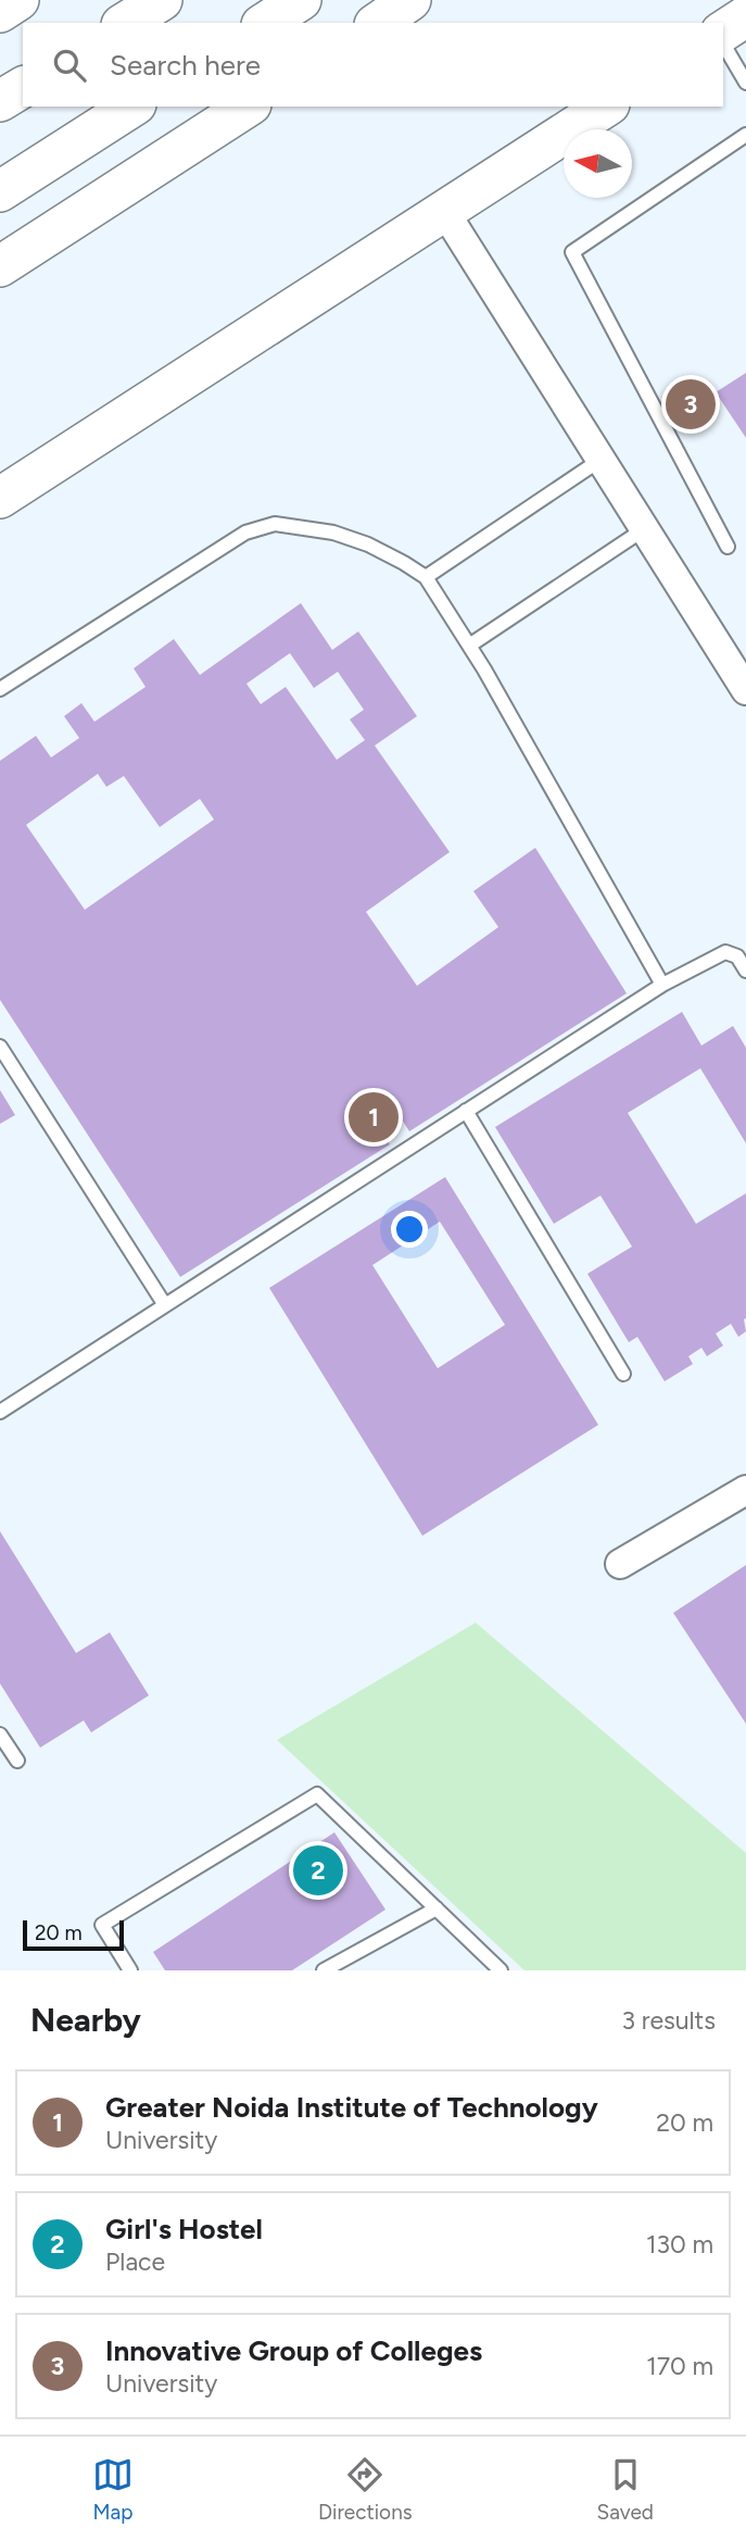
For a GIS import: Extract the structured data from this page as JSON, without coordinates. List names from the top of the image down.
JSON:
{
  "scale_bar": "20 m",
  "north": "left",
  "page": {
    "search": "Search here",
    "pins": ["3", "1", "2"],
    "scale": "20 m",
    "heading": ["Nearby", "3 results"],
    "list": [
      {
        "mark": "1",
        "name": "Greater Noida Institute of Technology",
        "note": "University",
        "value": "20 m"
      },
      {
        "mark": "2",
        "name": "Girl's Hostel",
        "note": "Place",
        "value": "130 m"
      },
      {
        "mark": "3",
        "name": "Innovative Group of Colleges",
        "note": "University",
        "value": "170 m"
      }
    ],
    "nav": ["Map", "Directions", "Saved"]
  }
}
